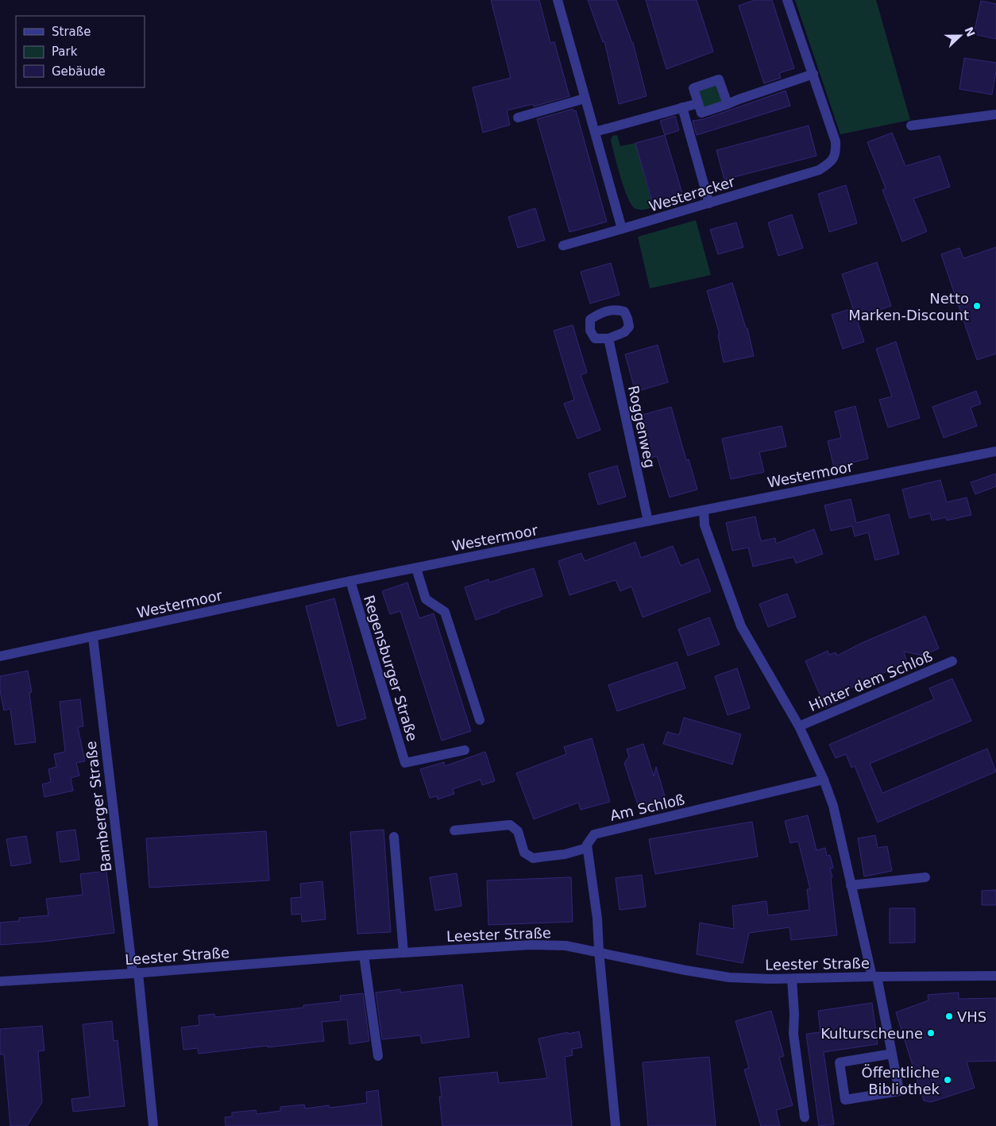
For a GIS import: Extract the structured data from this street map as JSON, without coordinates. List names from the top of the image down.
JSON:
{
  "streets": {
    "street": [
      "Westeracker",
      "Roggenweg",
      "Westermoor",
      "Regensburger Straße",
      "Hinter dem Schloß",
      "Bamberger Straße",
      "Am Schloß",
      "Leester Straße"
    ]
  },
  "crossings": [
    ["Roggenweg", "Westermoor"],
    ["Westermoor", "Regensburger Straße"],
    ["Westermoor", "Bamberger Straße"],
    ["Bamberger Straße", "Leester Straße"]
  ],
  "places": [
    "Netto Marken-Discount",
    "VHS",
    "Kulturscheune",
    "Öffentliche Bibliothek"
  ],
  "legend": ["Straße", "Park", "Gebäude"],
  "north": "right"
}
